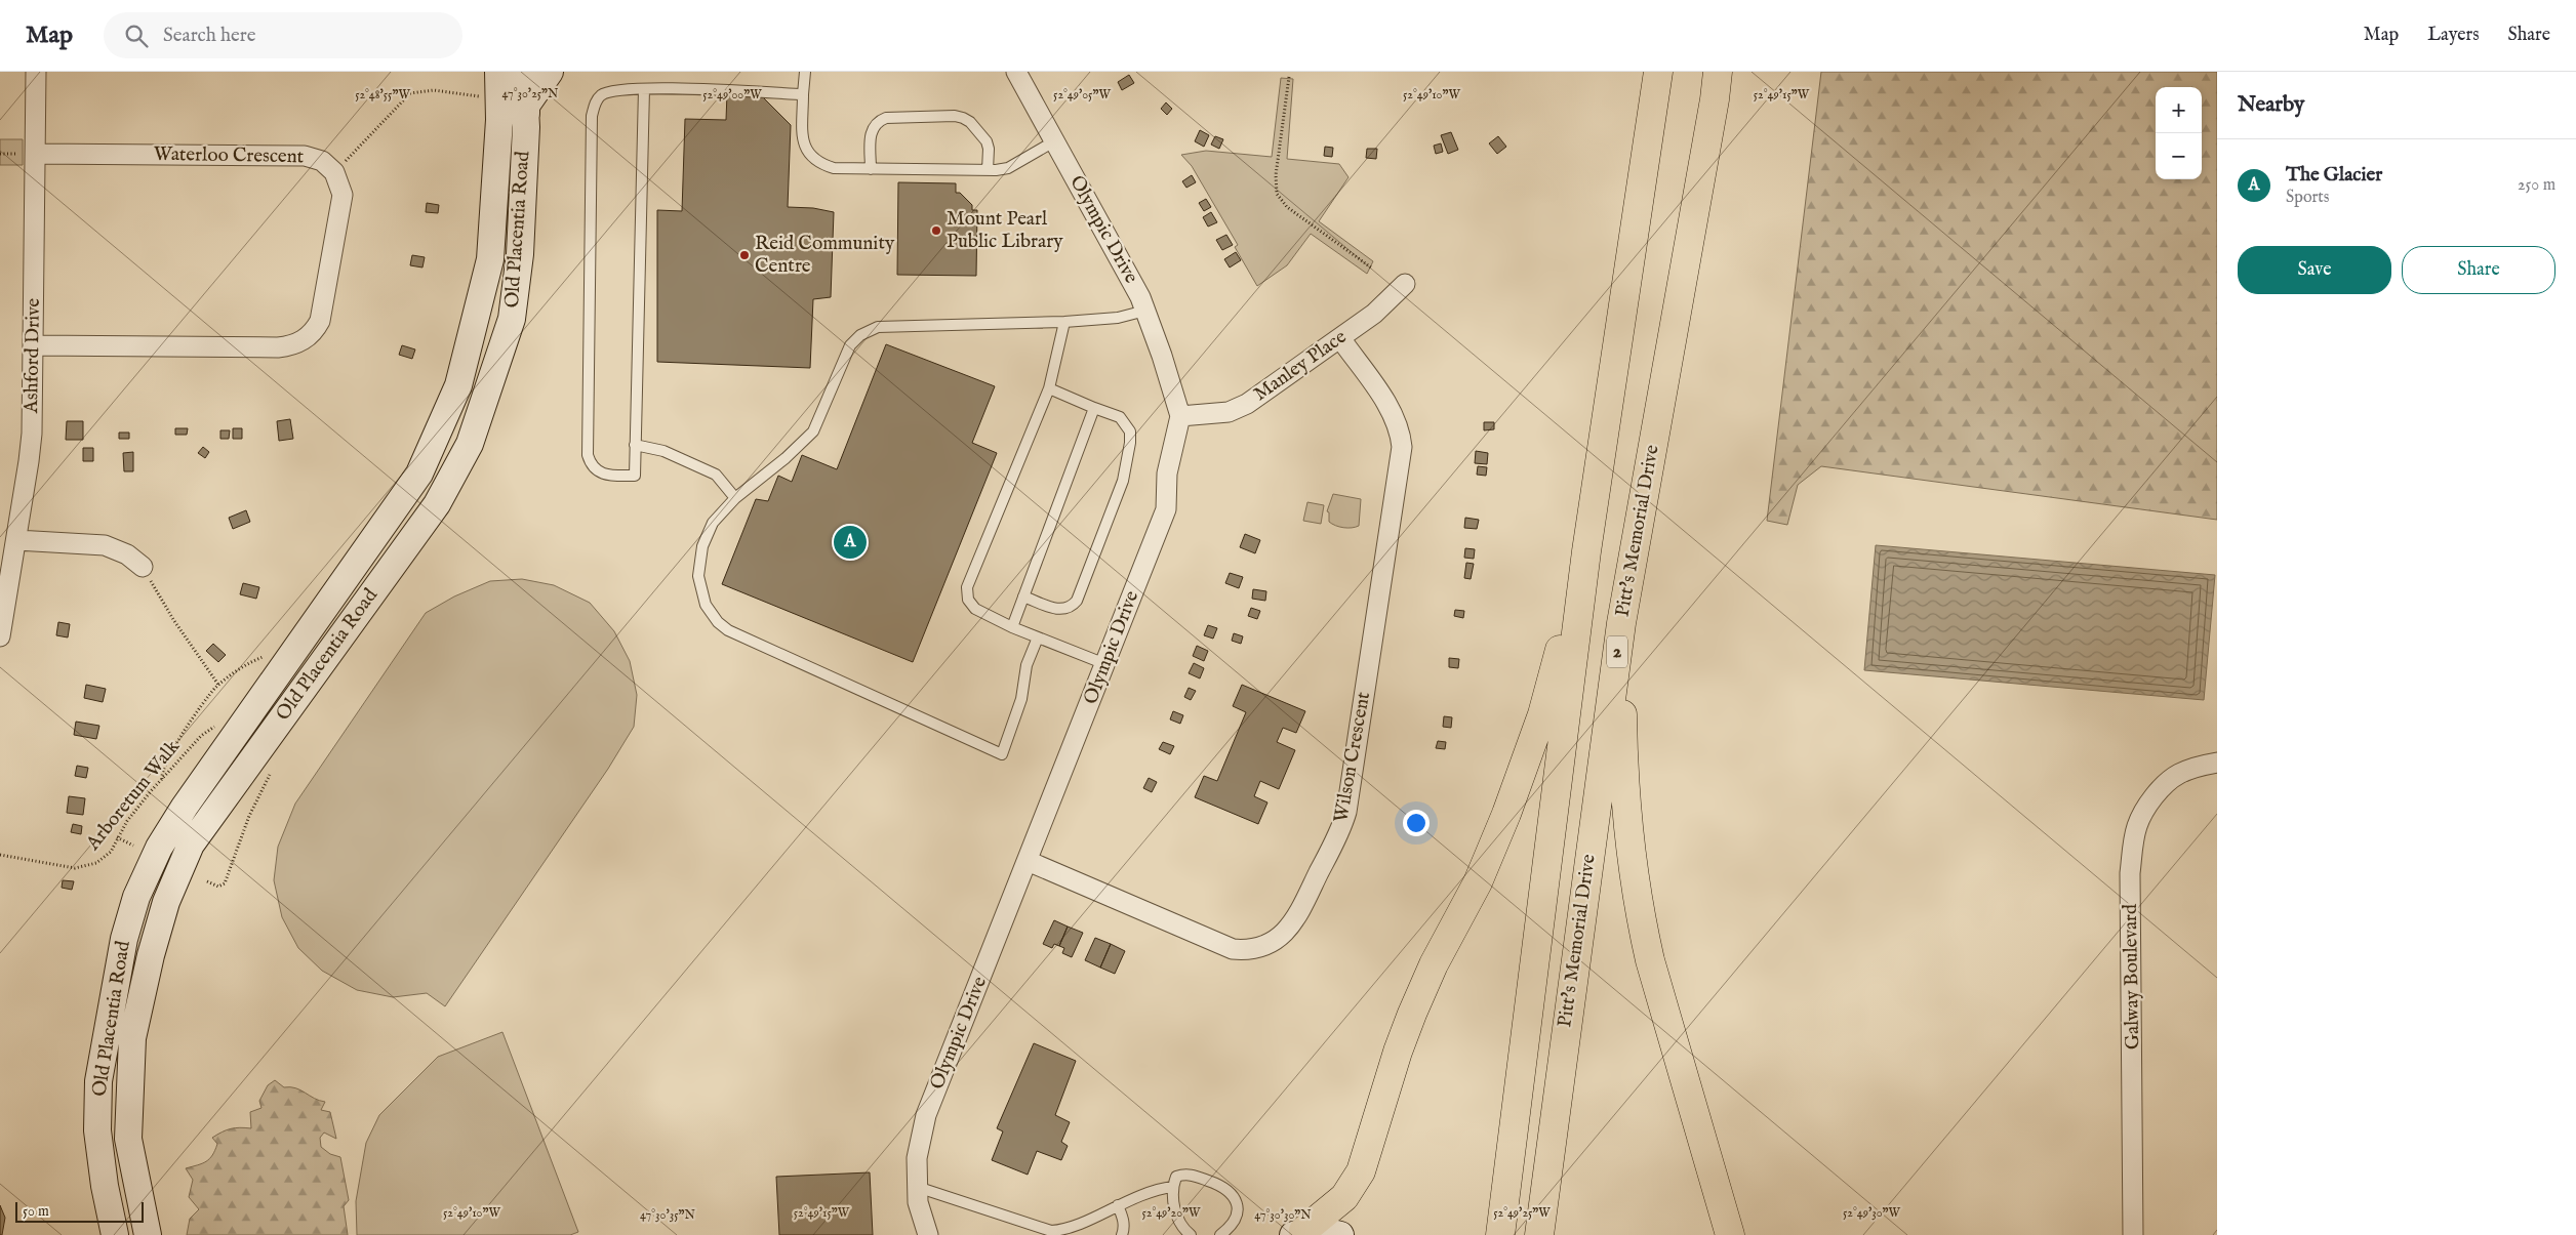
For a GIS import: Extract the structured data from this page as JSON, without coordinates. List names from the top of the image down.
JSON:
{
  "streets": {
    "highway": ["Pitt's Memorial Drive", "2"],
    "main road": ["Old Placentia Road"],
    "street": [
      "Waterloo Crescent",
      "Olympic Drive",
      "Ashford Drive",
      "Manley Place",
      "Wilson Crescent",
      "Galway Boulevard"
    ],
    "path": ["Arboretum Walk"]
  },
  "crossings": [
    ["Waterloo Crescent", "Ashford Drive"],
    ["Olympic Drive", "Manley Place"],
    ["Olympic Drive", "Wilson Crescent"],
    ["Manley Place", "Wilson Crescent"]
  ],
  "places": ["Mount Pearl Public Library", "Reid Community Centre"],
  "scale_bar": "50 m",
  "page": {
    "header": "Map",
    "search": "Search here",
    "nav": ["Map", "Layers", "Share"],
    "heading": "Nearby",
    "map_buttons": ["+", "−"],
    "list": [
      {
        "mark": "A",
        "name": "The Glacier",
        "note": "Sports",
        "value": "250 m"
      }
    ],
    "buttons": ["Save", "Share"],
    "pins": "A",
    "scale": "50 m"
  },
  "coordinates": [
    "47°30'25\"N",
    "52°48'55\"W",
    "52°49'00\"W",
    "52°49'05\"W",
    "52°49'10\"W",
    "52°49'15\"W",
    "52°49'20\"W",
    "52°49'25\"W",
    "52°49'30\"W",
    "47°30'35\"N",
    "47°30'30\"N"
  ]
}
